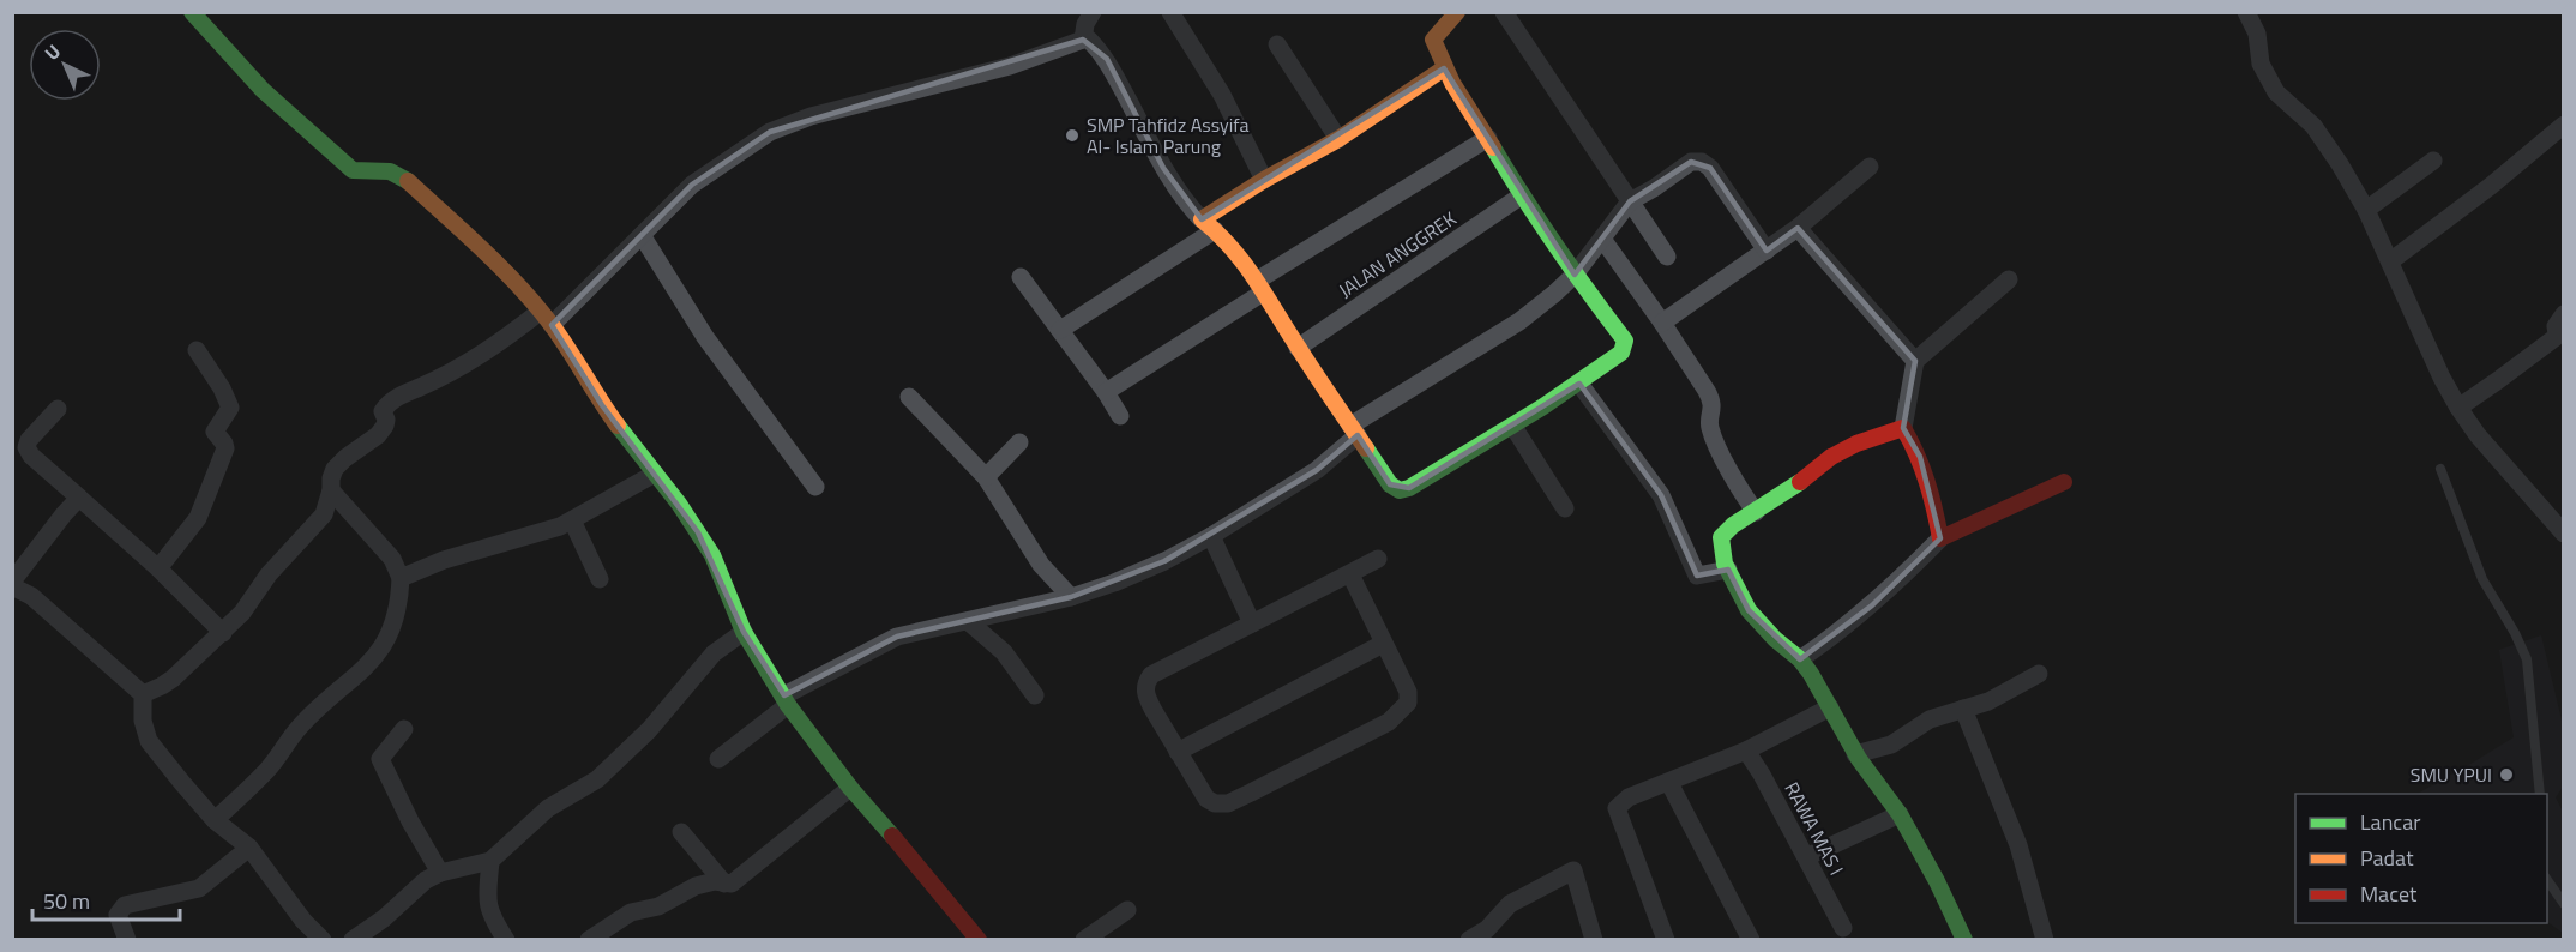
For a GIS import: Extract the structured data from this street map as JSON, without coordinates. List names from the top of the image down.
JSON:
{
  "streets": {
    "street": ["JALAN ANGGREK", "RAWA MAS I"]
  },
  "places": ["SMP Tahfidz Assyifa Al- Islam Parung", "SMU YPUI"],
  "legend": ["Lancar", "Padat", "Macet"],
  "scale_bar": "50 m",
  "north": "top left"
}
